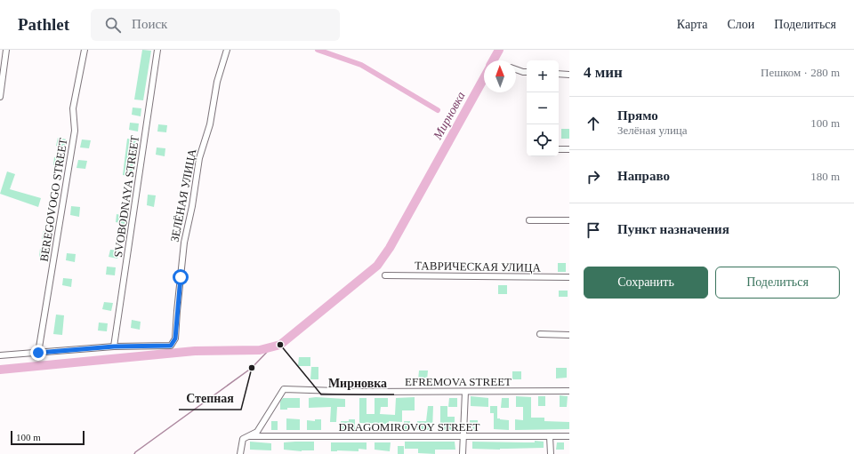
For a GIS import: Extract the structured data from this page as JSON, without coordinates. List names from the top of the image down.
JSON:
{
  "streets": {
    "street": [
      "ЗЕЛЁНАЯ УЛИЦА",
      "SVOBODNAYA STREET",
      "BEREGOVOGO STREET",
      "ТАВРИЧЕСКАЯ УЛИЦА",
      "EFREMOVA STREET",
      "DRAGOMIROVOY STREET"
    ]
  },
  "crossings": [
    ["ЗЕЛЁНАЯ УЛИЦА", "SVOBODNAYA STREET"],
    ["EFREMOVA STREET", "DRAGOMIROVOY STREET"]
  ],
  "water": ["Мирновка"],
  "places": ["Мирновка", "Степная"],
  "scale_bar": "100 m",
  "north": "top",
  "page": {
    "header": "Pathlet",
    "search": "Поиск",
    "nav": ["Карта", "Слои", "Поделиться"],
    "heading": ["4 мин", "Пешком · 280 m"],
    "map_buttons": ["+", "−"],
    "list": [
      ["Прямо", "Зелёная улица", "100 m"],
      ["Направо", "180 m"],
      "Пункт назначения"
    ],
    "buttons": ["Сохранить", "Поделиться"],
    "scale": "100 m"
  }
}
